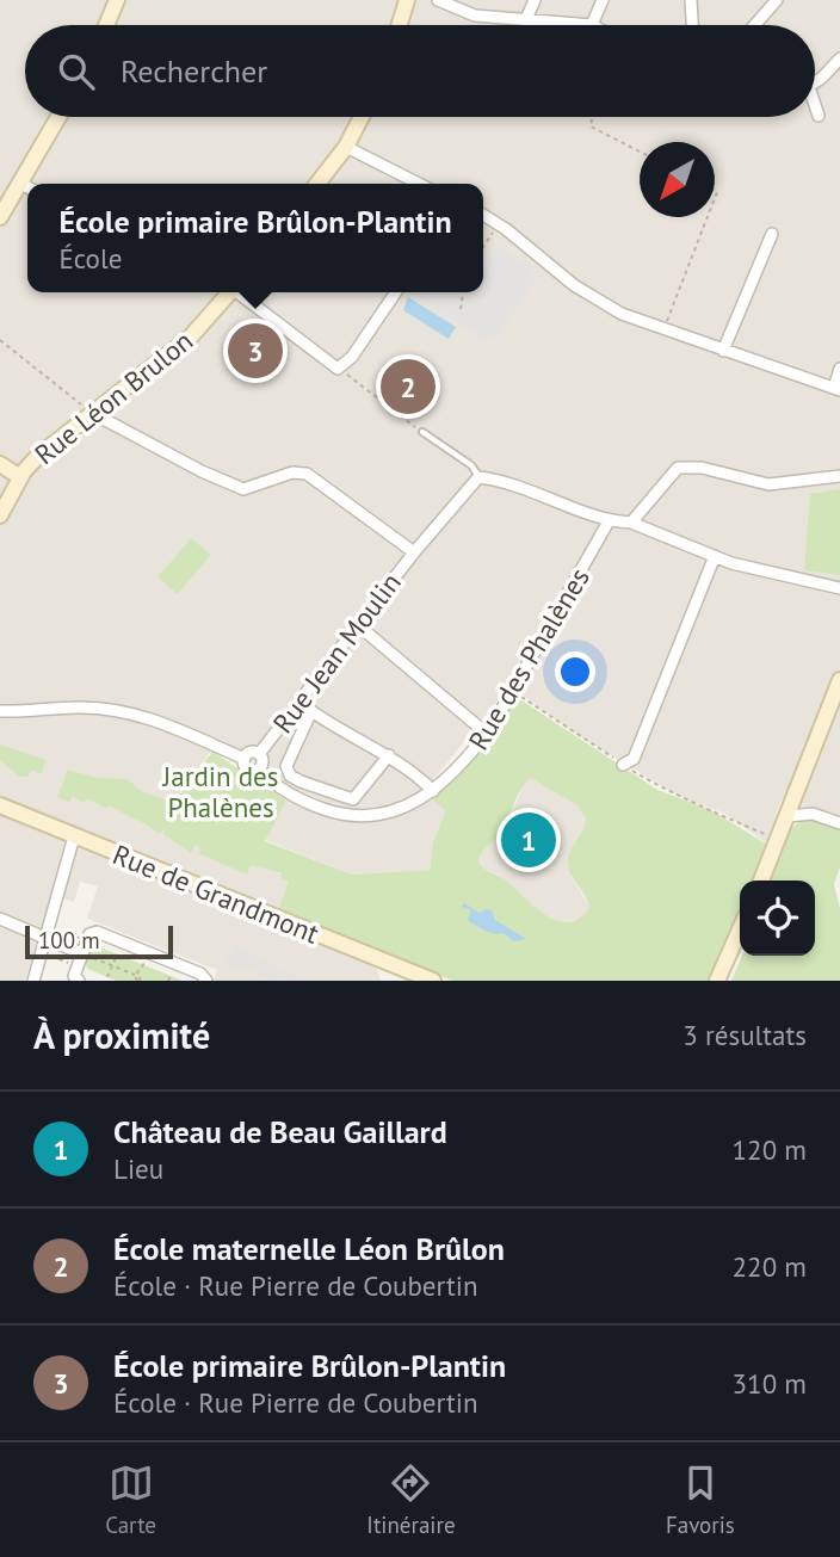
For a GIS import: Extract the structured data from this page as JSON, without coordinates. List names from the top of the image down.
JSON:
{
  "streets": {
    "street": [
      "Rue Léon Brulon",
      "Rue Jean Moulin",
      "Rue des Phalènes",
      "Rue de Grandmont"
    ]
  },
  "crossings": [
    ["Rue Jean Moulin", "Rue des Phalènes"]
  ],
  "parks": ["Jardin des Phalènes"],
  "scale_bar": "100 m",
  "north": "bottom left",
  "page": {
    "search": "Rechercher",
    "popup": ["École primaire Brûlon-Plantin", "École"],
    "pins": ["3", "2", "1"],
    "scale": "100 m",
    "heading": ["À proximité", "3 résultats"],
    "list": [
      {
        "mark": "1",
        "name": "Château de Beau Gaillard",
        "note": "Lieu",
        "value": "120 m"
      },
      {
        "mark": "2",
        "name": "École maternelle Léon Brûlon",
        "note": "École · Rue Pierre de Coubertin",
        "value": "220 m"
      },
      {
        "mark": "3",
        "name": "École primaire Brûlon-Plantin",
        "note": "École · Rue Pierre de Coubertin",
        "value": "310 m"
      }
    ],
    "nav": ["Carte", "Itinéraire", "Favoris"]
  }
}
